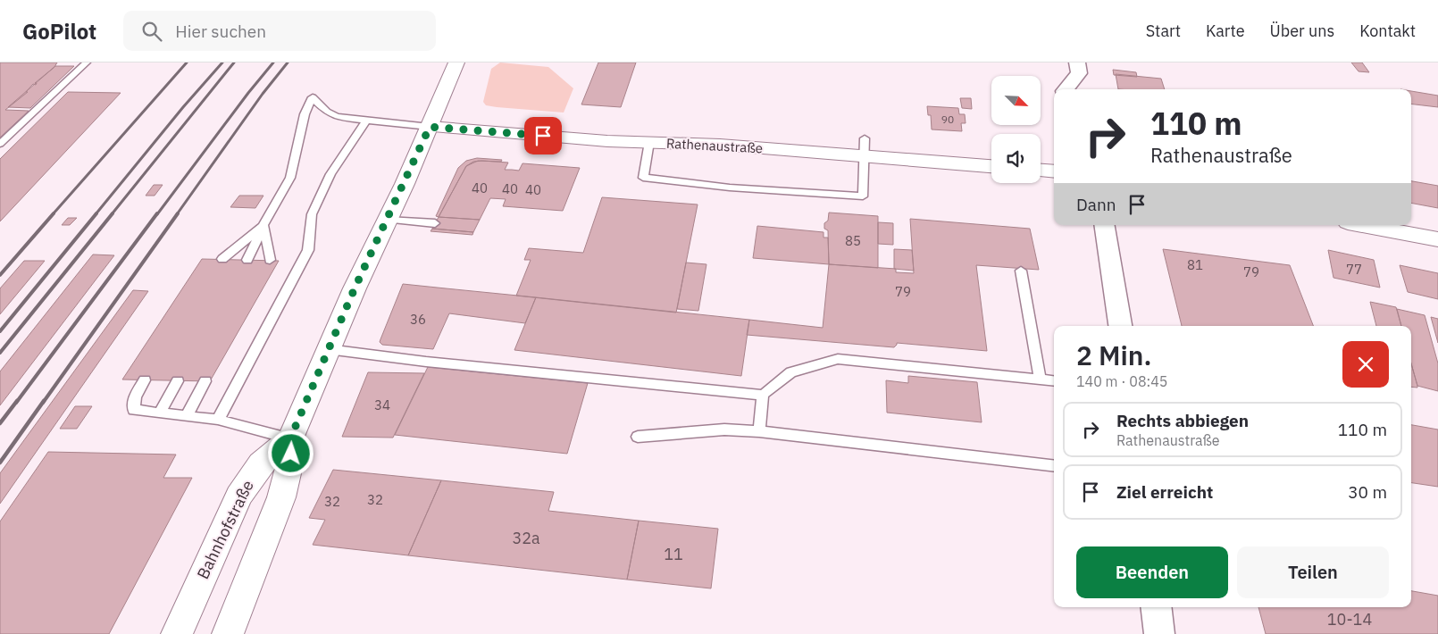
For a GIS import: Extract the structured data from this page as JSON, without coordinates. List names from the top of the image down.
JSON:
{
  "streets": {
    "main road": ["Rathenaustraße", "Bahnhofstraße"]
  },
  "house_numbers": [
    "90",
    "40",
    "40",
    "40",
    "85",
    "81",
    "77",
    "79",
    "79",
    "36",
    "34",
    "32",
    "32",
    "32a",
    "11",
    "10-14"
  ],
  "north": "bottom right",
  "page": {
    "header": "GoPilot",
    "search": "Hier suchen",
    "nav": [
      "Start",
      "Karte",
      "Über uns",
      "Kontakt"
    ],
    "turn": ["110 m", "Rathenaustraße"],
    "then": "Dann",
    "heading": ["2 Min.", "140 m · 08:45"],
    "list": [
      {
        "name": "Rechts abbiegen",
        "note": "Rathenaustraße",
        "value": "110 m"
      },
      {
        "name": "Ziel erreicht",
        "value": "30 m"
      }
    ],
    "buttons": ["Beenden", "Teilen"]
  }
}
